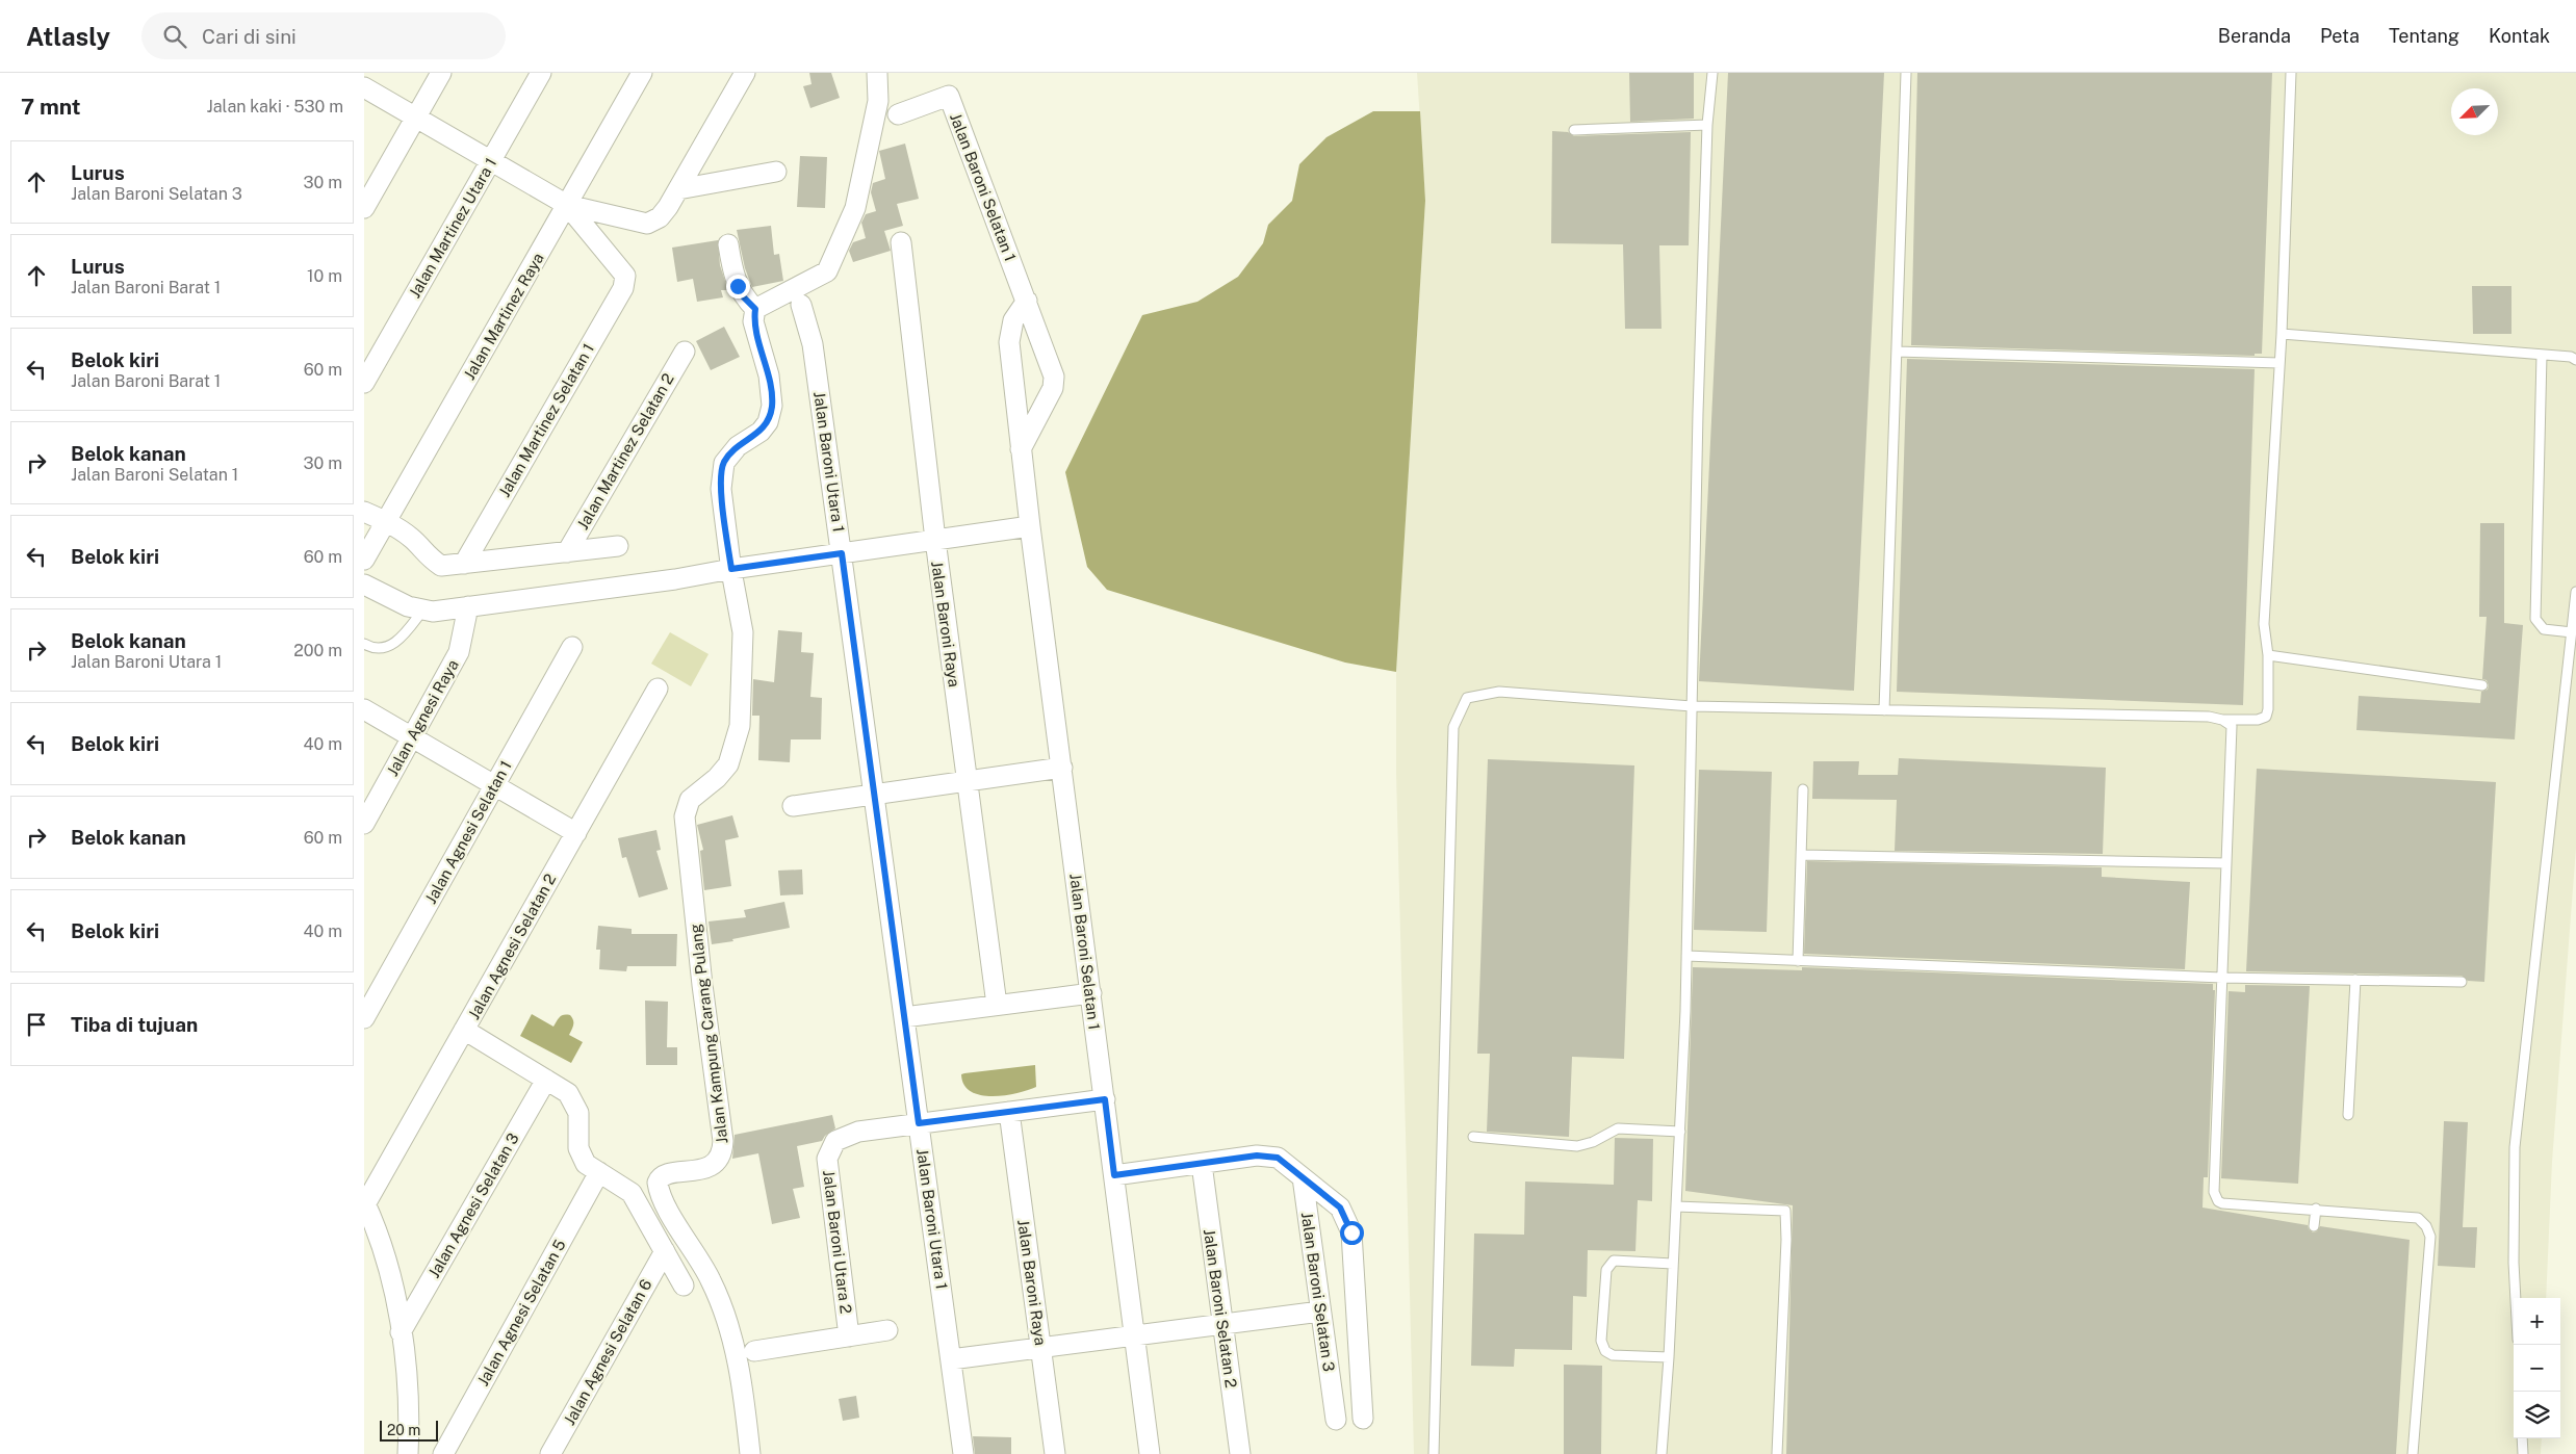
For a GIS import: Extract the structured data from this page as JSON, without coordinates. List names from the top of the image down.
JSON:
{
  "streets": {
    "street": [
      "Jalan Baroni Selatan 1",
      "Jalan Martinez Utara 1",
      "Jalan Martinez Raya",
      "Jalan Martinez Selatan 1",
      "Jalan Martinez Selatan 2",
      "Jalan Baroni Utara 1",
      "Jalan Baroni Raya",
      "Jalan Agnesi Raya",
      "Jalan Agnesi Selatan 1",
      "Jalan Agnesi Selatan 2",
      "Jalan Kampung Carang Pulang",
      "Jalan Agnesi Selatan 3",
      "Jalan Baroni Utara 2",
      "Jalan Baroni Selatan 3",
      "Jalan Baroni Selatan 2",
      "Jalan Agnesi Selatan 5",
      "Jalan Agnesi Selatan 6"
    ]
  },
  "crossings": [
    ["Jalan Baroni Selatan 1", "Jalan Baroni Utara 2"],
    ["Jalan Martinez Raya", "Jalan Martinez Selatan 1"],
    ["Jalan Baroni Utara 1", "Jalan Baroni Utara 2"],
    ["Jalan Baroni Raya", "Jalan Baroni Utara 2"]
  ],
  "scale_bar": "20 m",
  "north": "bottom left",
  "page": {
    "header": "Atlasly",
    "search": "Cari di sini",
    "nav": [
      "Beranda",
      "Peta",
      "Tentang",
      "Kontak"
    ],
    "heading": ["7 mnt", "Jalan kaki · 530 m"],
    "list": [
      ["Lurus", "Jalan Baroni Selatan 3", "30 m"],
      ["Lurus", "Jalan Baroni Barat 1", "10 m"],
      ["Belok kiri", "Jalan Baroni Barat 1", "60 m"],
      ["Belok kanan", "Jalan Baroni Selatan 1", "30 m"],
      ["Belok kiri", "60 m"],
      ["Belok kanan", "Jalan Baroni Utara 1", "200 m"],
      ["Belok kiri", "40 m"],
      ["Belok kanan", "60 m"],
      ["Belok kiri", "40 m"],
      "Tiba di tujuan"
    ],
    "map_buttons": ["+", "−"],
    "scale": "20 m"
  }
}
